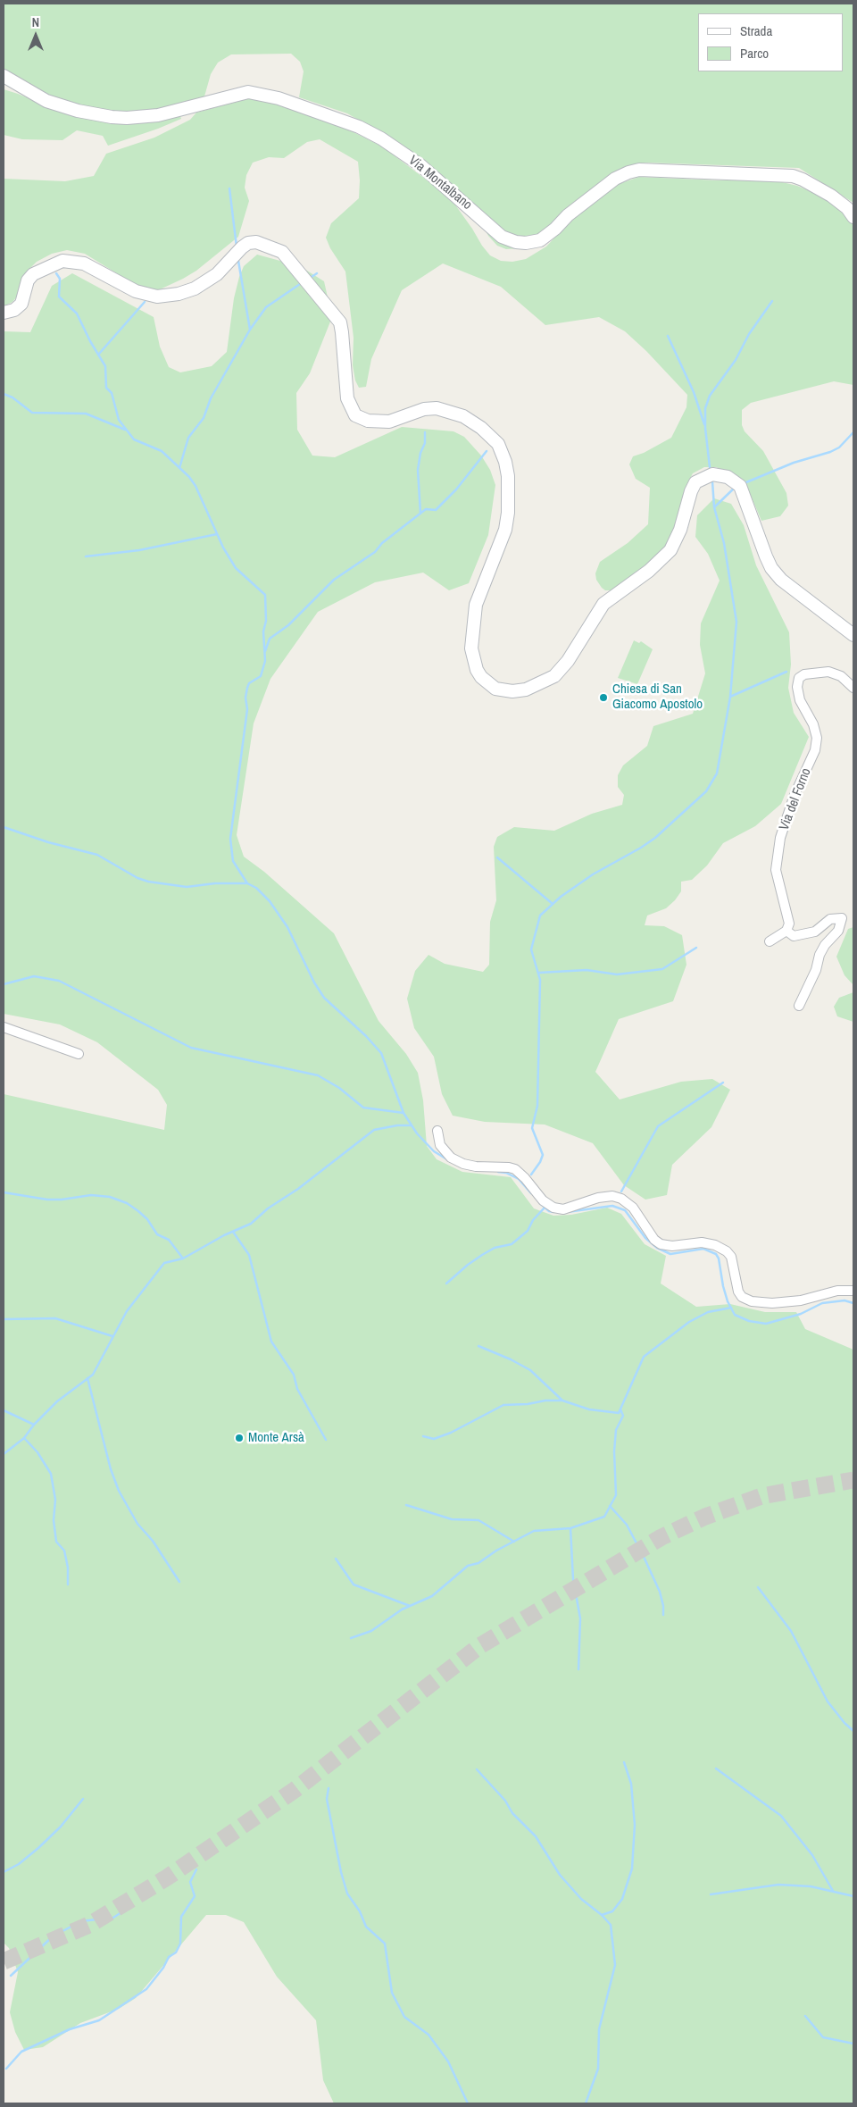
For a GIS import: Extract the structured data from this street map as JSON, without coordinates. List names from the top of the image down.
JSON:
{
  "streets": {
    "street": ["Via Montalbano", "Via del Forno"]
  },
  "places": ["Chiesa di San Giacomo Apostolo", "Monte Arsà"],
  "legend": ["Strada", "Parco"],
  "north": "top"
}
